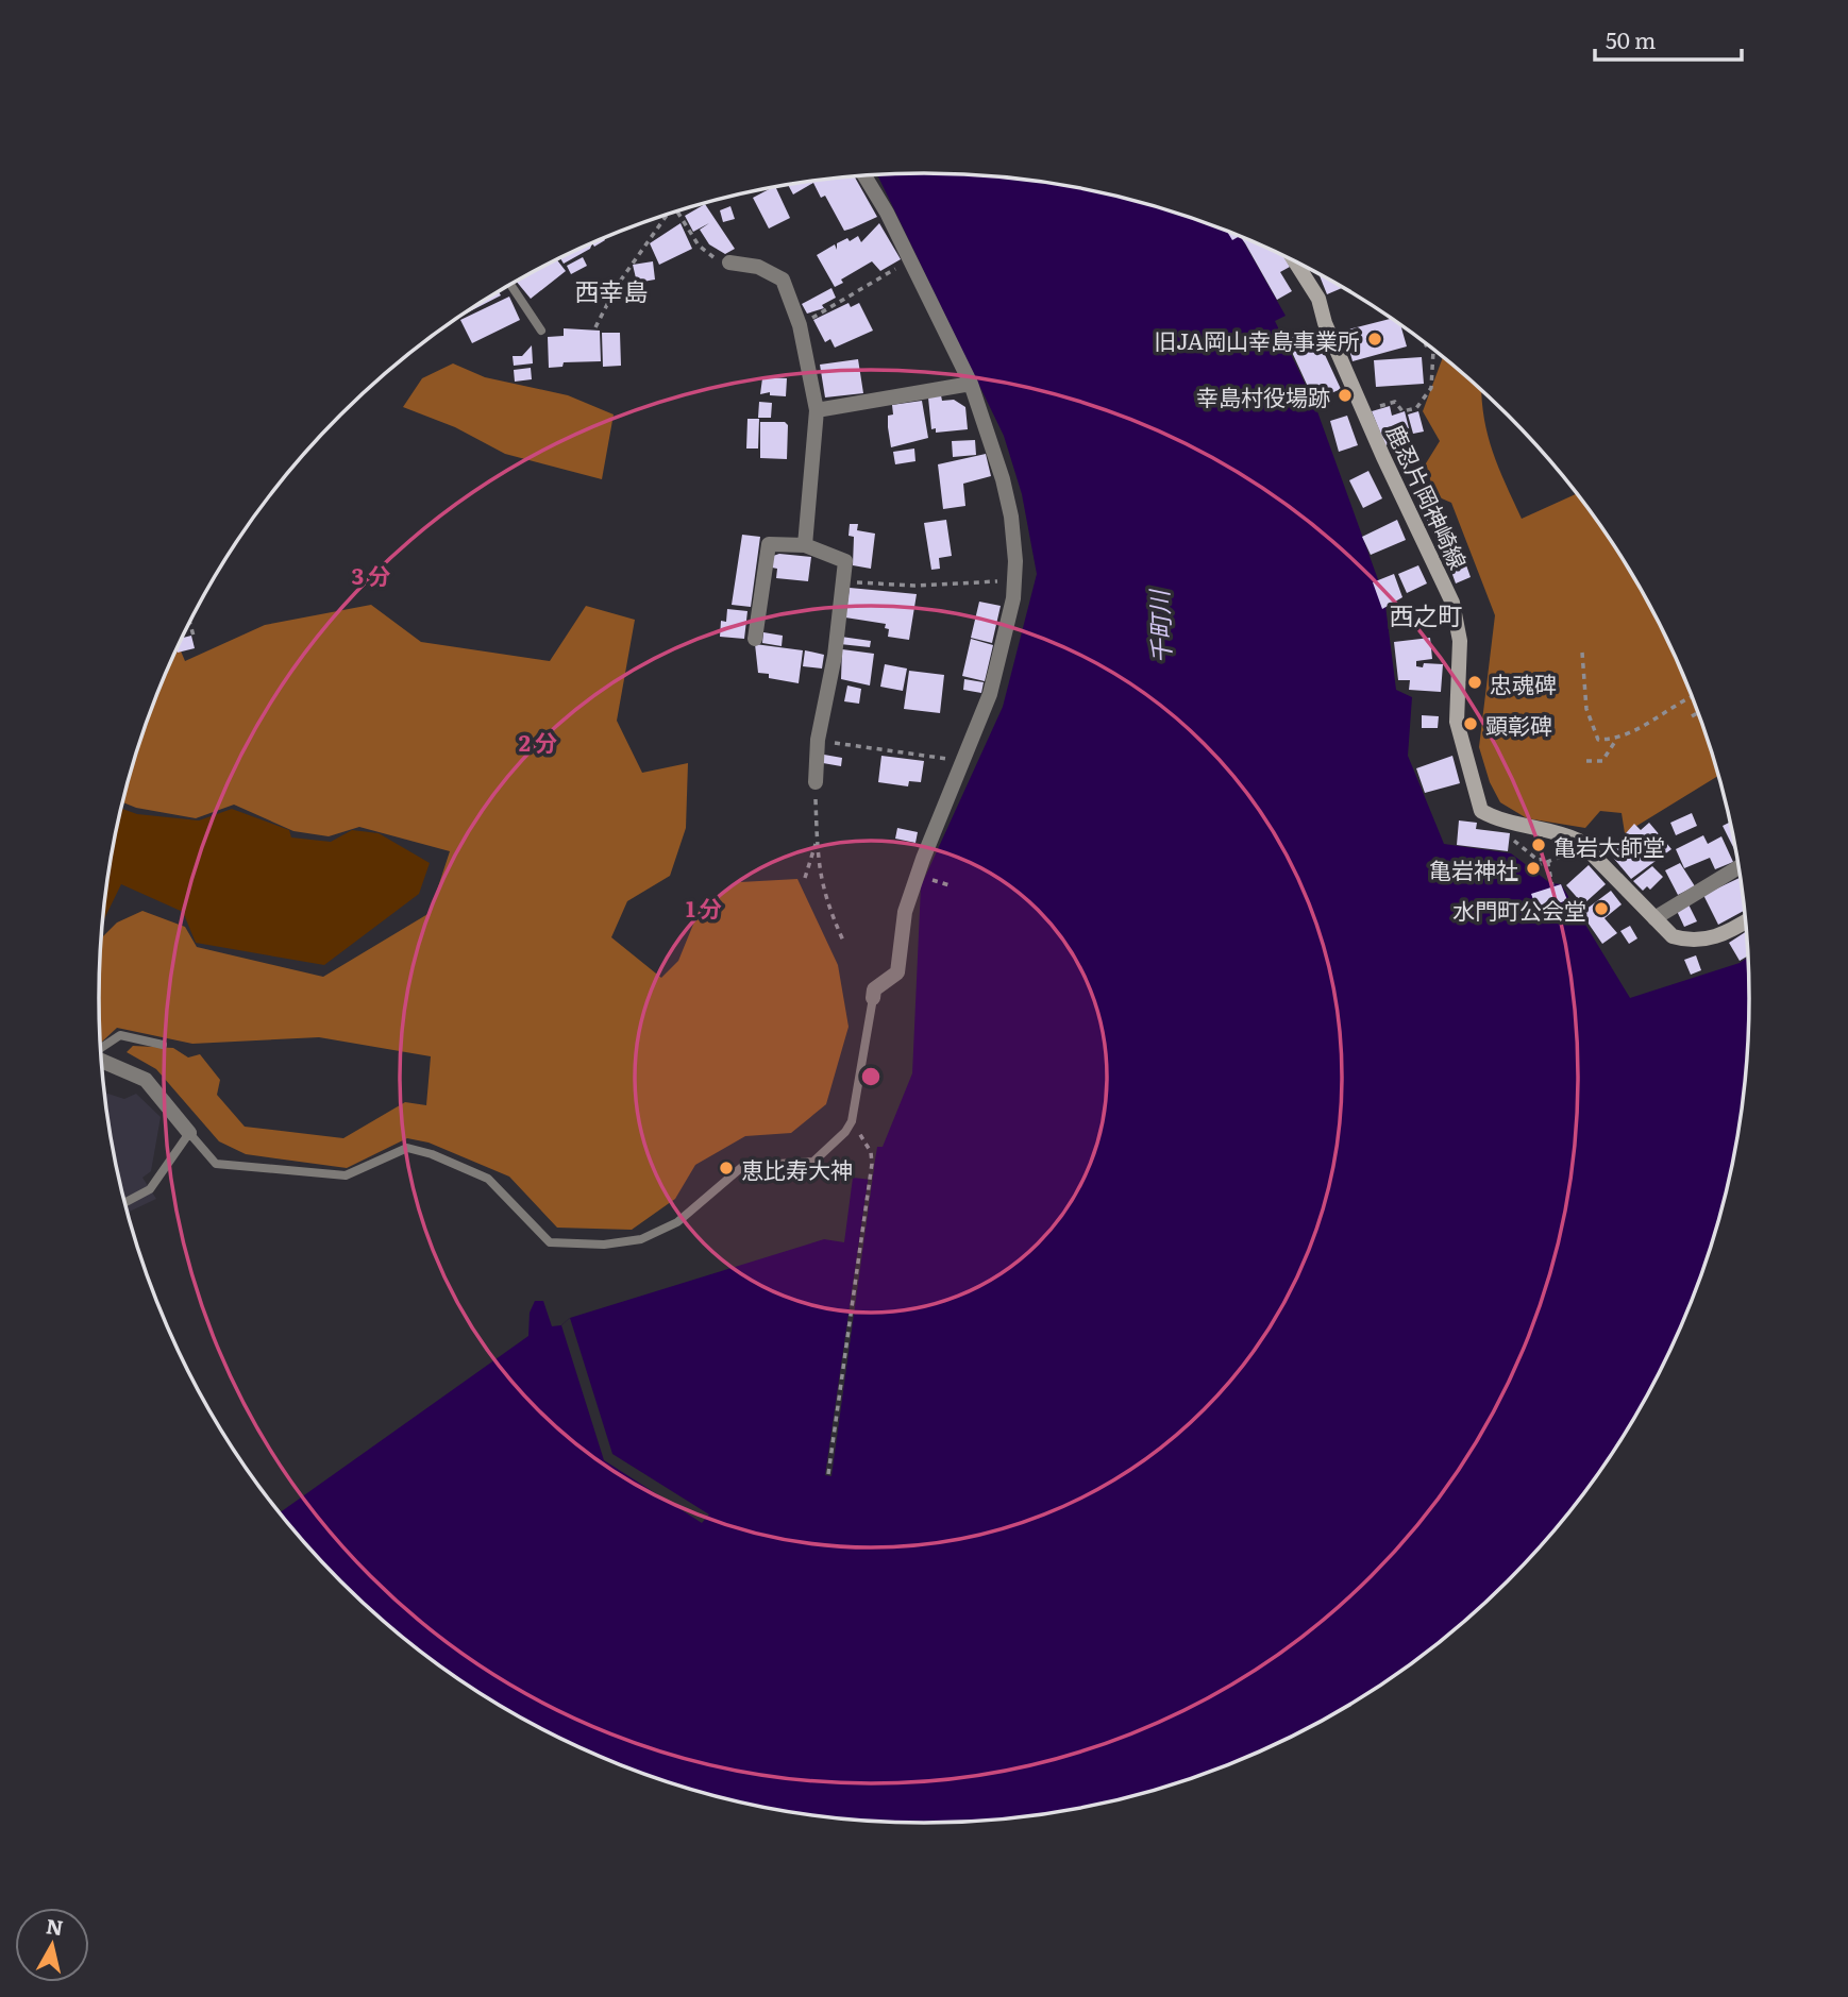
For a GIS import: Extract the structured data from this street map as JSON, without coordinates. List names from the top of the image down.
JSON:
{
  "streets": {
    "main road": ["鹿忍片岡神崎線"]
  },
  "districts": ["西幸島", "西之町"],
  "water": ["千町川"],
  "places": [
    "旧JA岡山幸島事業所",
    "幸島村役場跡",
    "忠魂碑",
    "顕彰碑",
    "亀岩大師堂",
    "亀岩神社",
    "水門町公会堂",
    "恵比寿大神"
  ],
  "scale_bar": "50 m",
  "north": "top",
  "rings": ["3 分", "2 分", "1 分"]
}
